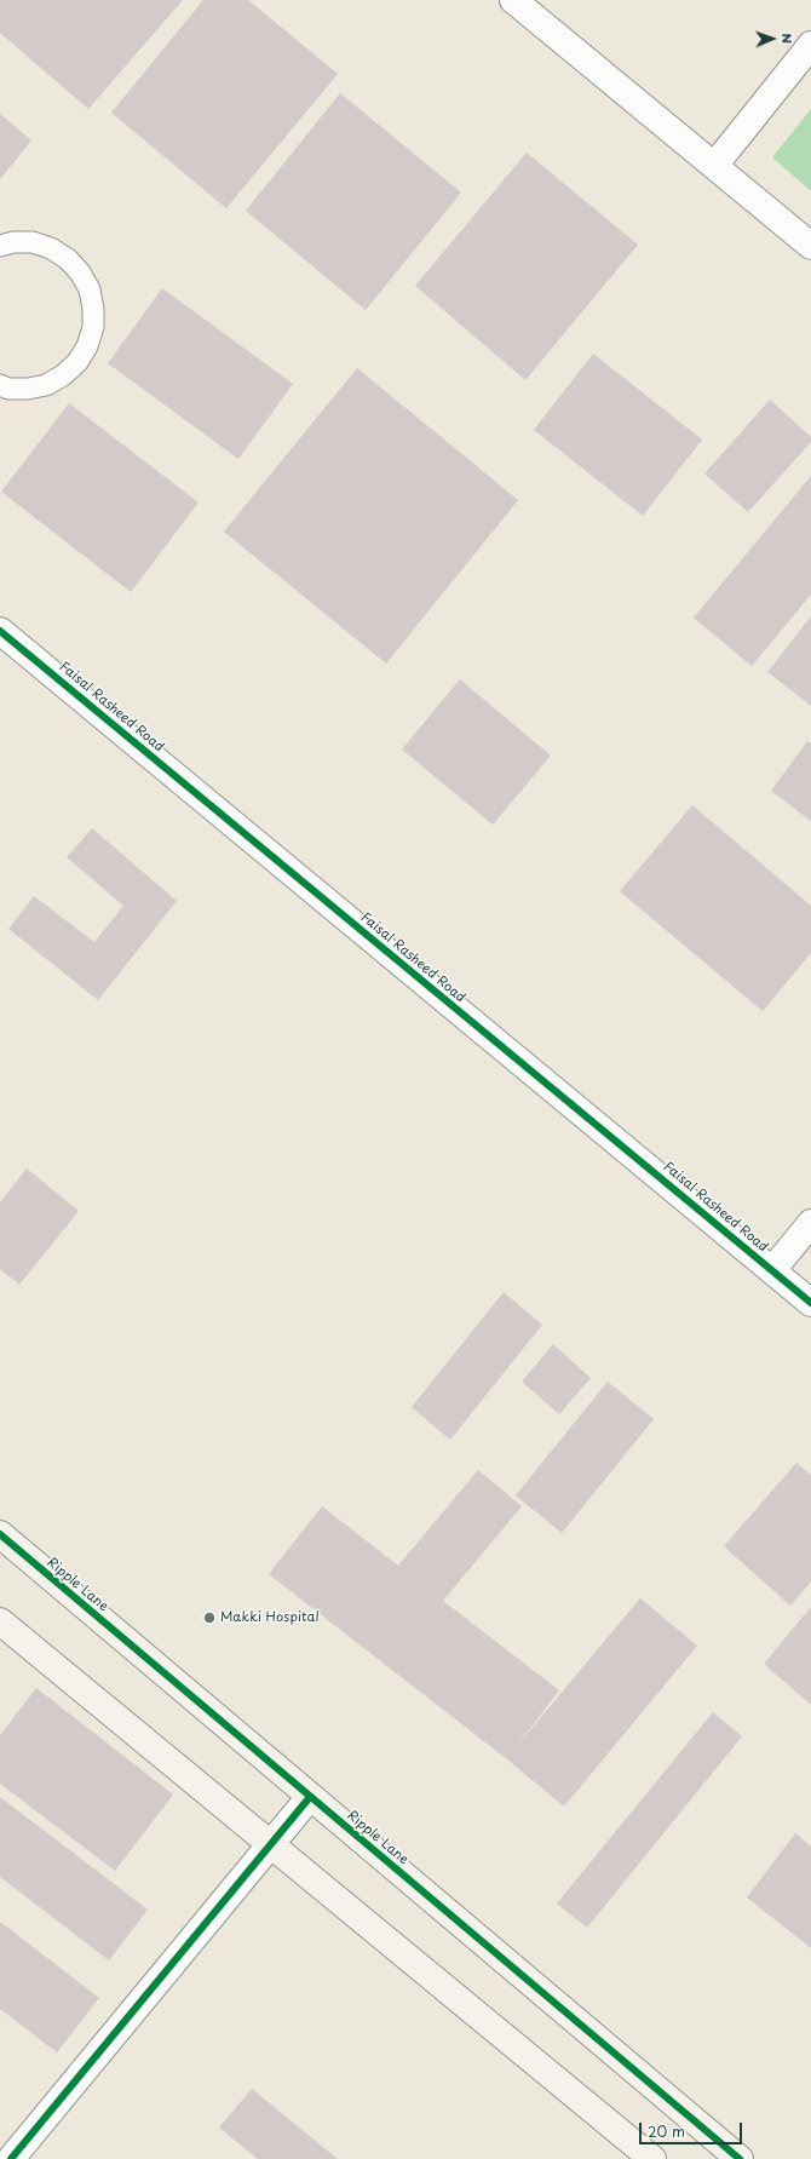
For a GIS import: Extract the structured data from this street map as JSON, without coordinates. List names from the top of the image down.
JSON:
{
  "streets": {
    "street": ["Faisal Rasheed Road", "Ripple Lane"]
  },
  "places": ["Makki Hospital"],
  "scale_bar": "20 m",
  "north": "right"
}
